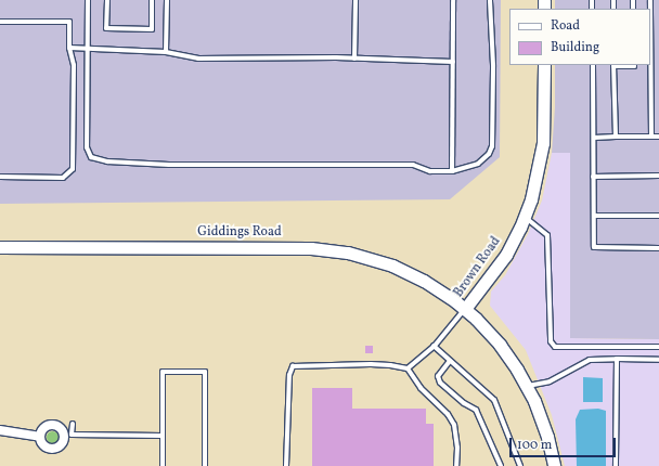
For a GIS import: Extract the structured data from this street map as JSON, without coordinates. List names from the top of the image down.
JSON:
{
  "streets": {
    "main road": ["Giddings Road", "Brown Road"]
  },
  "crossings": [
    ["Giddings Road", "Brown Road"]
  ],
  "legend": ["Road", "Building"],
  "scale_bar": "100 m"
}
